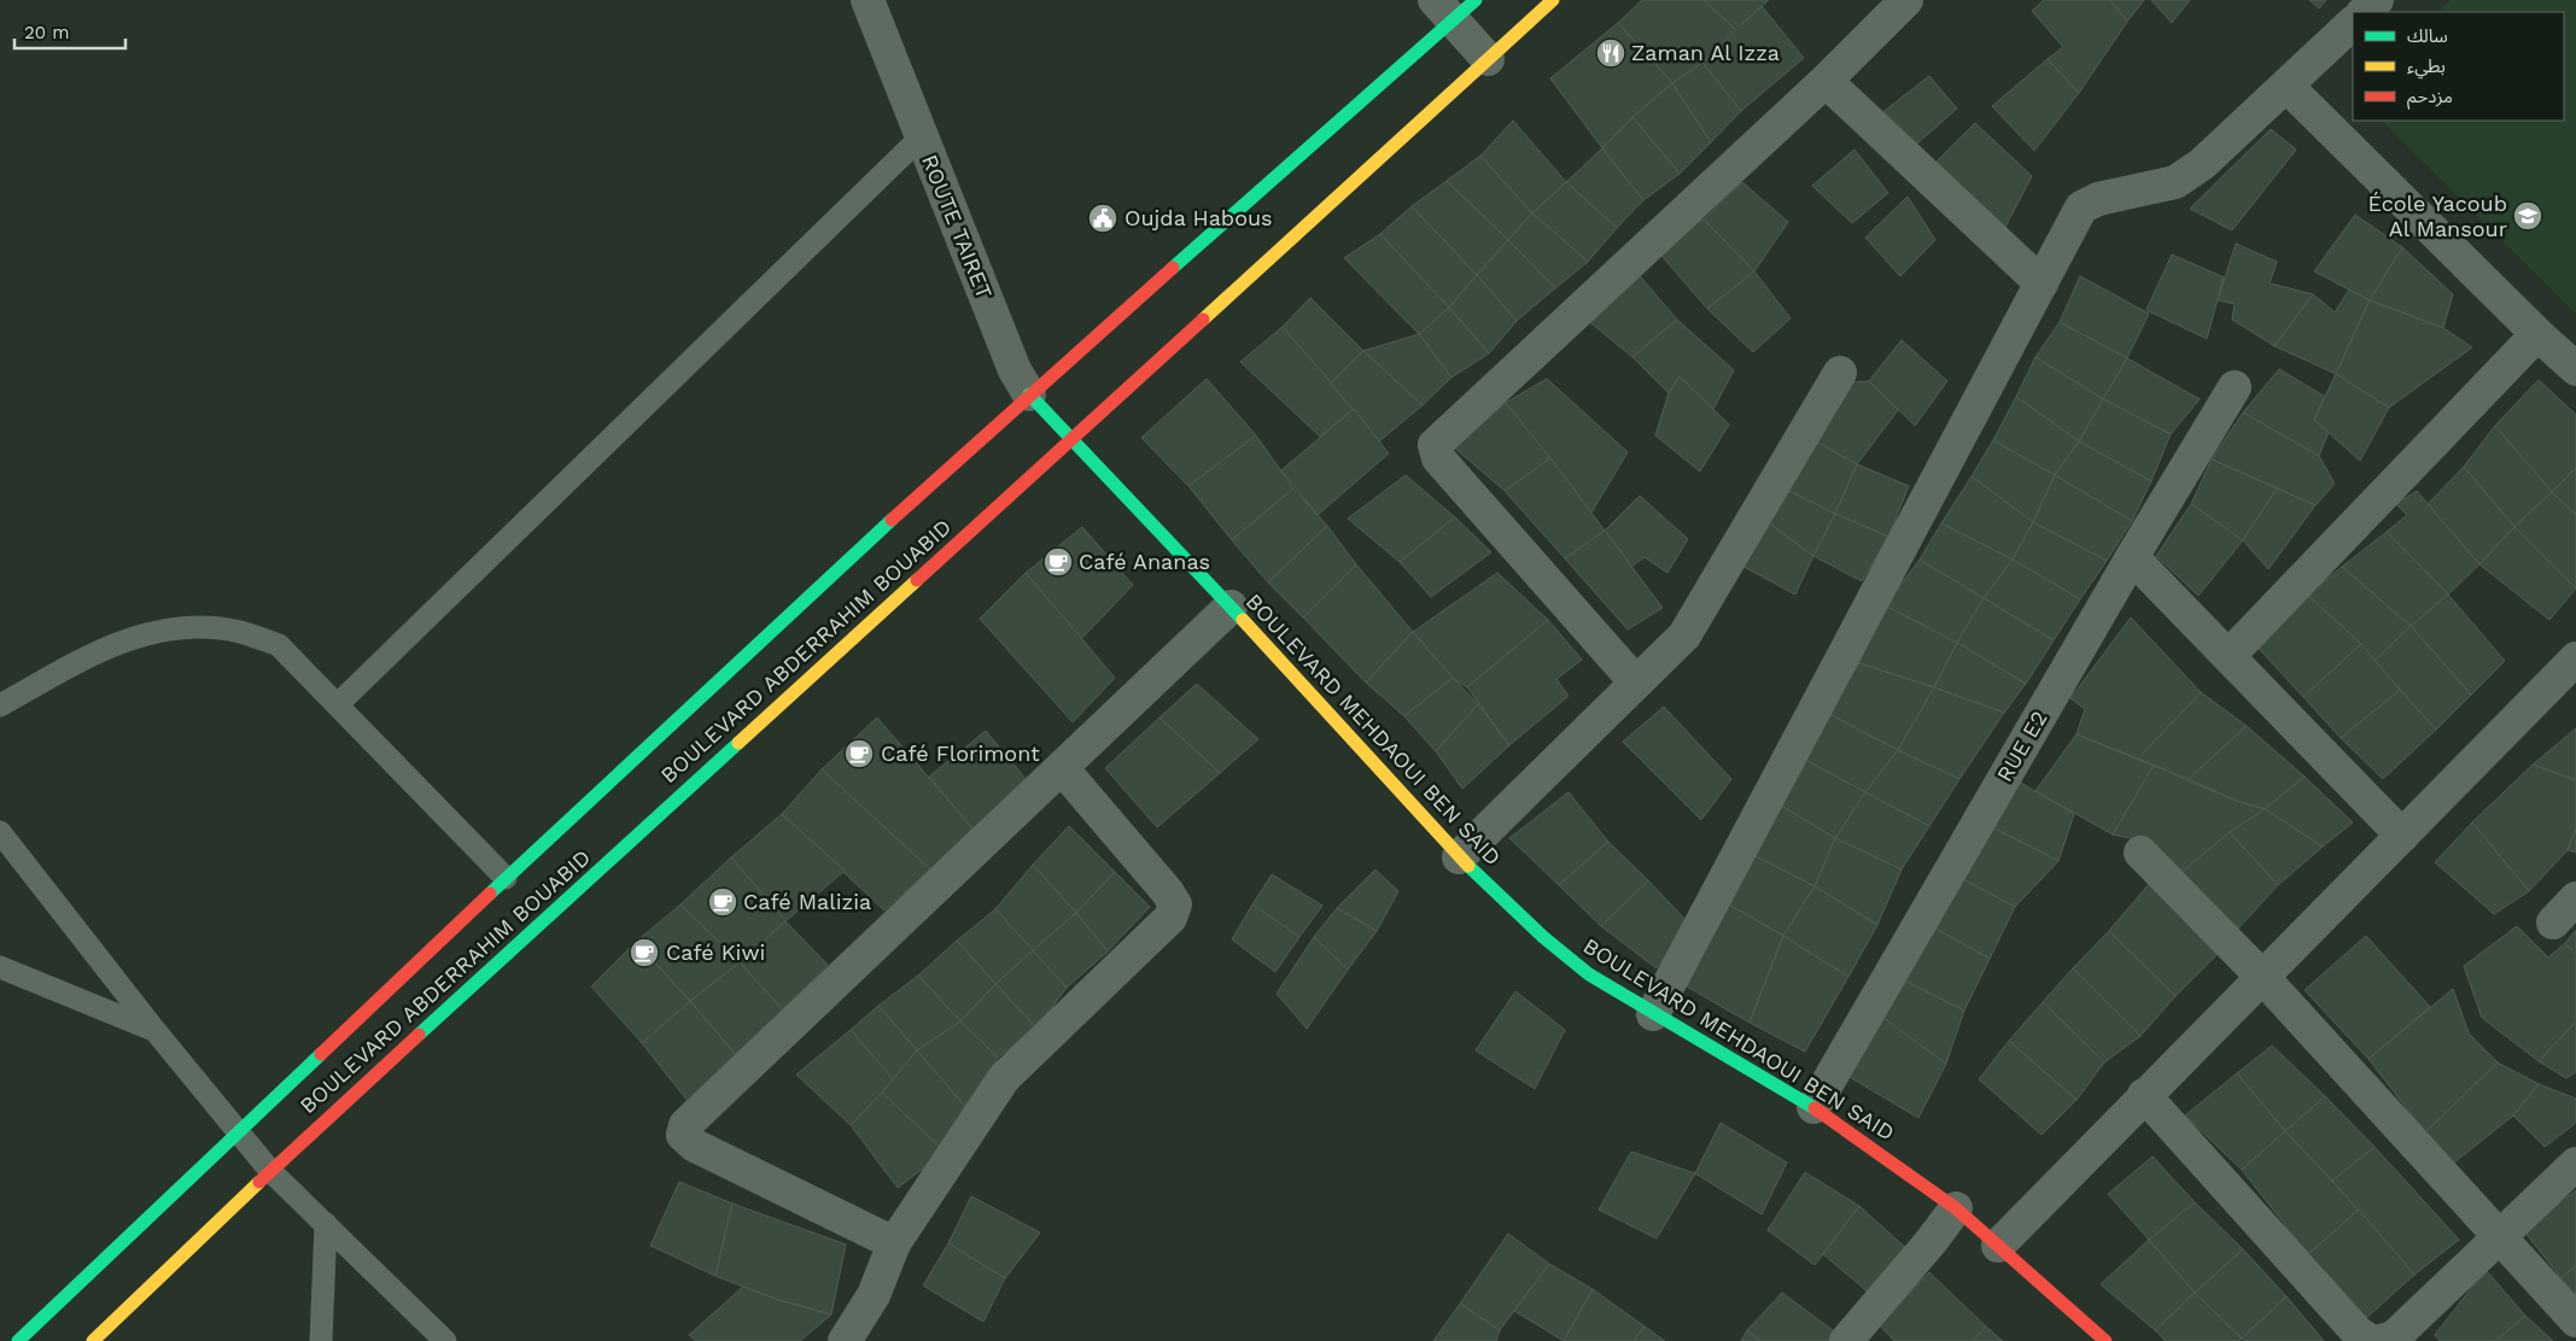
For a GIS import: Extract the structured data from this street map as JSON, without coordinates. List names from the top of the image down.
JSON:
{
  "streets": {
    "main road": ["ROUTE TAIRET", "BOULEVARD ABDERRAHIM BOUABID", "BOULEVARD MEHDAOUI BEN SAID"],
    "street": ["RUE E2"]
  },
  "crossings": [
    ["ROUTE TAIRET", "BOULEVARD ABDERRAHIM BOUABID"],
    ["ROUTE TAIRET", "BOULEVARD MEHDAOUI BEN SAID"],
    ["BOULEVARD ABDERRAHIM BOUABID", "BOULEVARD MEHDAOUI BEN SAID"],
    ["BOULEVARD MEHDAOUI BEN SAID", "RUE E2"]
  ],
  "places": {
    "restaurant": ["Zaman Al Izza"],
    "school or university": ["École Yacoub Al Mansour"],
    "public building": ["Oujda Habous"],
    "cafe": [
      "Café Ananas",
      "Café Florimont",
      "Café Malizia",
      "Café Kiwi"
    ]
  },
  "legend": ["سالك", "بطيء", "مزدحم"],
  "scale_bar": "20 m"
}
